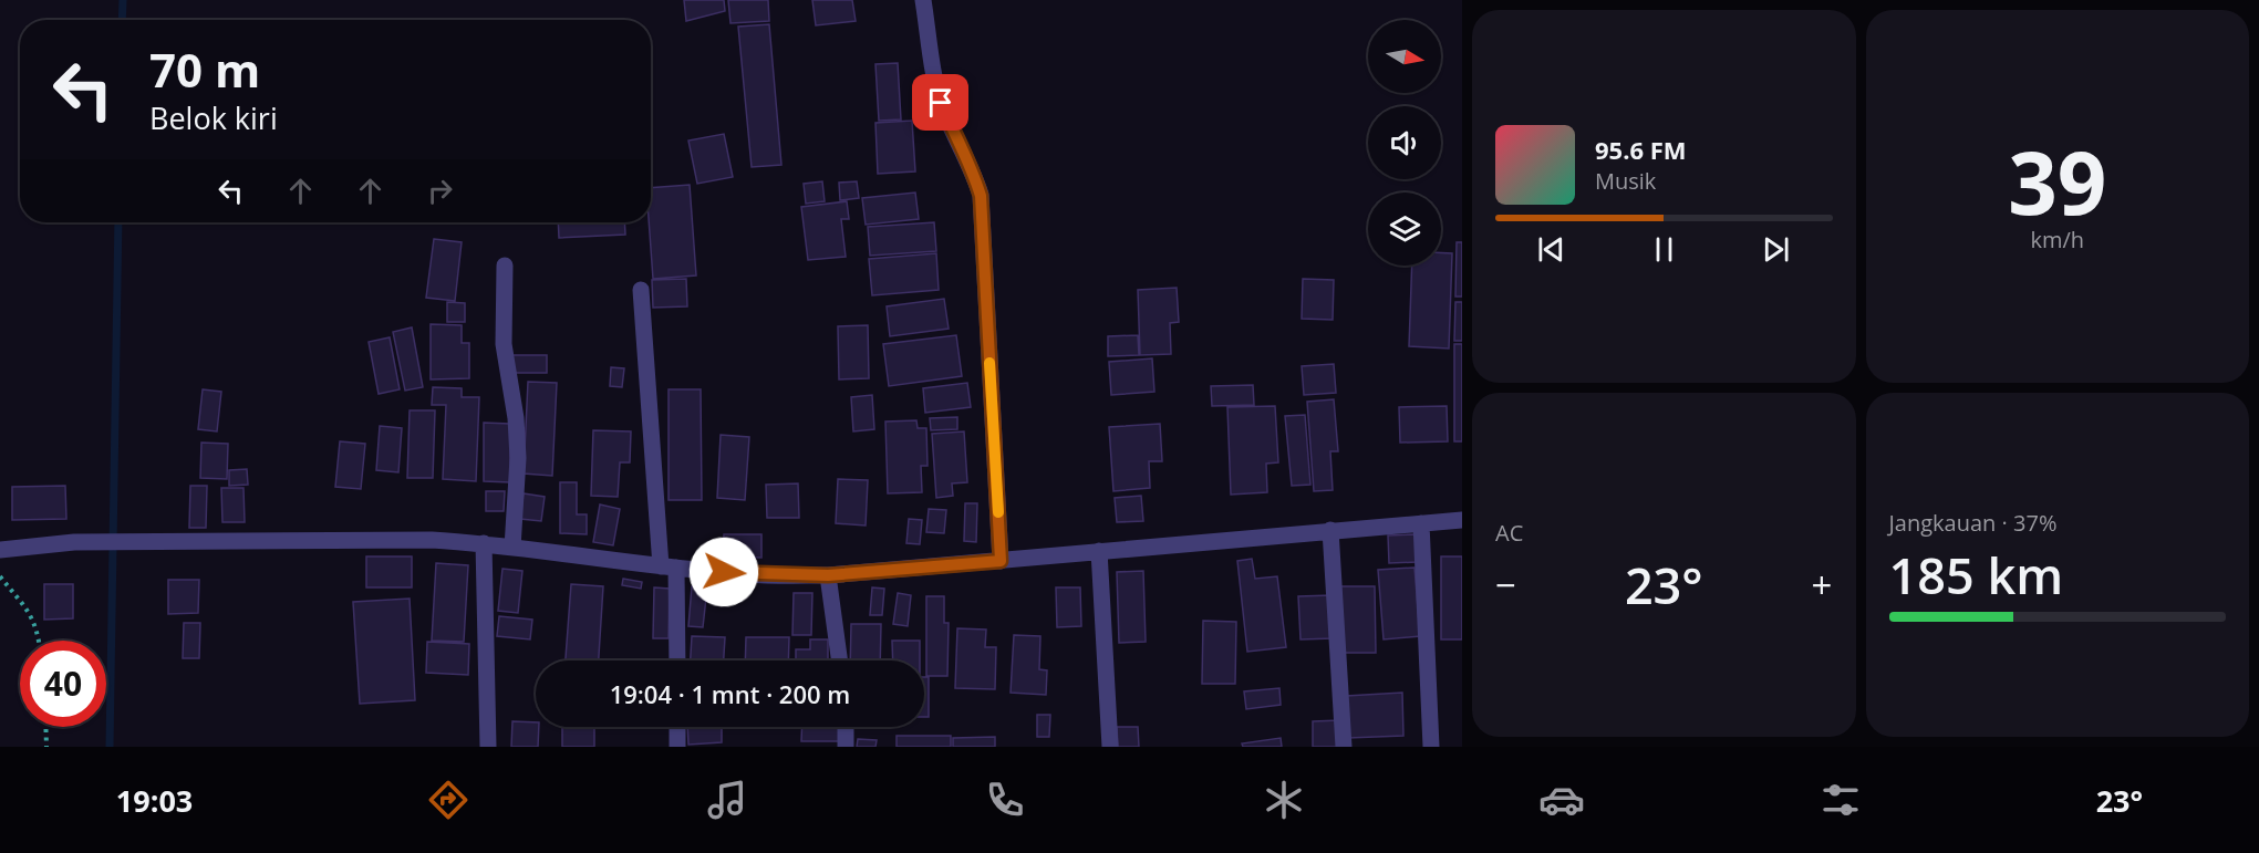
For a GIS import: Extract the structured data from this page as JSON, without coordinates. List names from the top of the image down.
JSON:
{
  "north": "right",
  "page": {
    "tile": [
      ["39", "km/h"],
      "AC",
      ["Jangkauan · 37%", "185 km"]
    ],
    "turn": ["70 m", "Belok kiri"],
    "song": ["95.6 FM", "Musik"],
    "heat": ["−", "23°", "+"],
    "limit": "40",
    "trip": "19:04 · 1 mnt · 200 m",
    "tabs": ["19:03", "23°"]
  }
}
